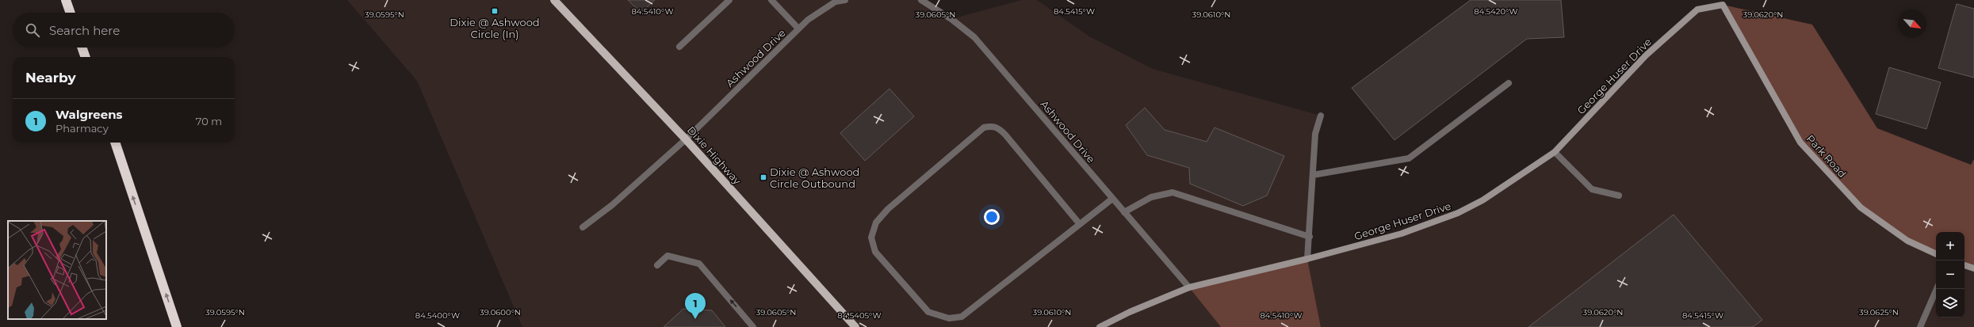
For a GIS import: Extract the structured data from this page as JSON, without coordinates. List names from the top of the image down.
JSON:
{
  "streets": {
    "main road": ["Dixie Highway"],
    "street": ["Ashwood Drive", "George Huser Drive", "Park Road"]
  },
  "crossings": [
    ["Ashwood Drive", "George Huser Drive"],
    ["Ashwood Drive", "Dixie Highway"],
    ["George Huser Drive", "Park Road"]
  ],
  "places": {
    "transit": ["Dixie @ Ashwood Circle (In)", "Dixie @ Ashwood Circle Outbound"]
  },
  "north": "bottom right",
  "page": {
    "search": "Search here",
    "heading": "Nearby",
    "list": [
      {
        "mark": "1",
        "name": "Walgreens",
        "note": "Pharmacy",
        "value": "70 m"
      }
    ],
    "map_buttons": ["+", "−"],
    "pins": "1"
  },
  "coordinates": [
    "84.5410°W",
    "84.5415°W",
    "84.5420°W",
    "39.0595°N",
    "39.0605°N",
    "39.0610°N",
    "39.0620°N",
    "39.0600°N",
    "39.0625°N",
    "84.5400°W",
    "84.5405°W"
  ]
}
